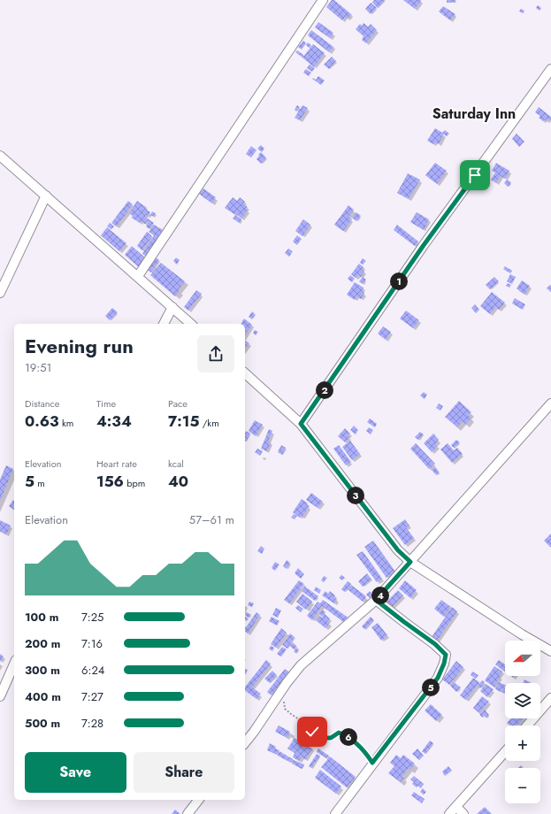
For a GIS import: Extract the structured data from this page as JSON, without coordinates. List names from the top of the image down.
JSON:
{
  "districts": ["Saturday Inn"],
  "north": "left",
  "page": {
    "pins": [
      "1",
      "2",
      "3",
      "4",
      "5",
      "6"
    ],
    "heading": ["Evening run", "19:51"],
    "stats": [
      ["Distance", "0.63 km"],
      ["Time", "4:34"],
      ["Pace", "7:15 /km"],
      ["Elevation", "5 m"],
      ["Heart rate", "156 bpm"],
      ["kcal", "40"]
    ],
    "chart": ["Elevation", "57–61 m"],
    "list": [
      {
        "name": "100 m",
        "note": "7:25"
      },
      {
        "name": "200 m",
        "note": "7:16"
      },
      {
        "name": "300 m",
        "note": "6:24"
      },
      {
        "name": "400 m",
        "note": "7:27"
      },
      {
        "name": "500 m",
        "note": "7:28"
      }
    ],
    "map_buttons": ["+", "−"],
    "buttons": ["Save", "Share"]
  }
}
